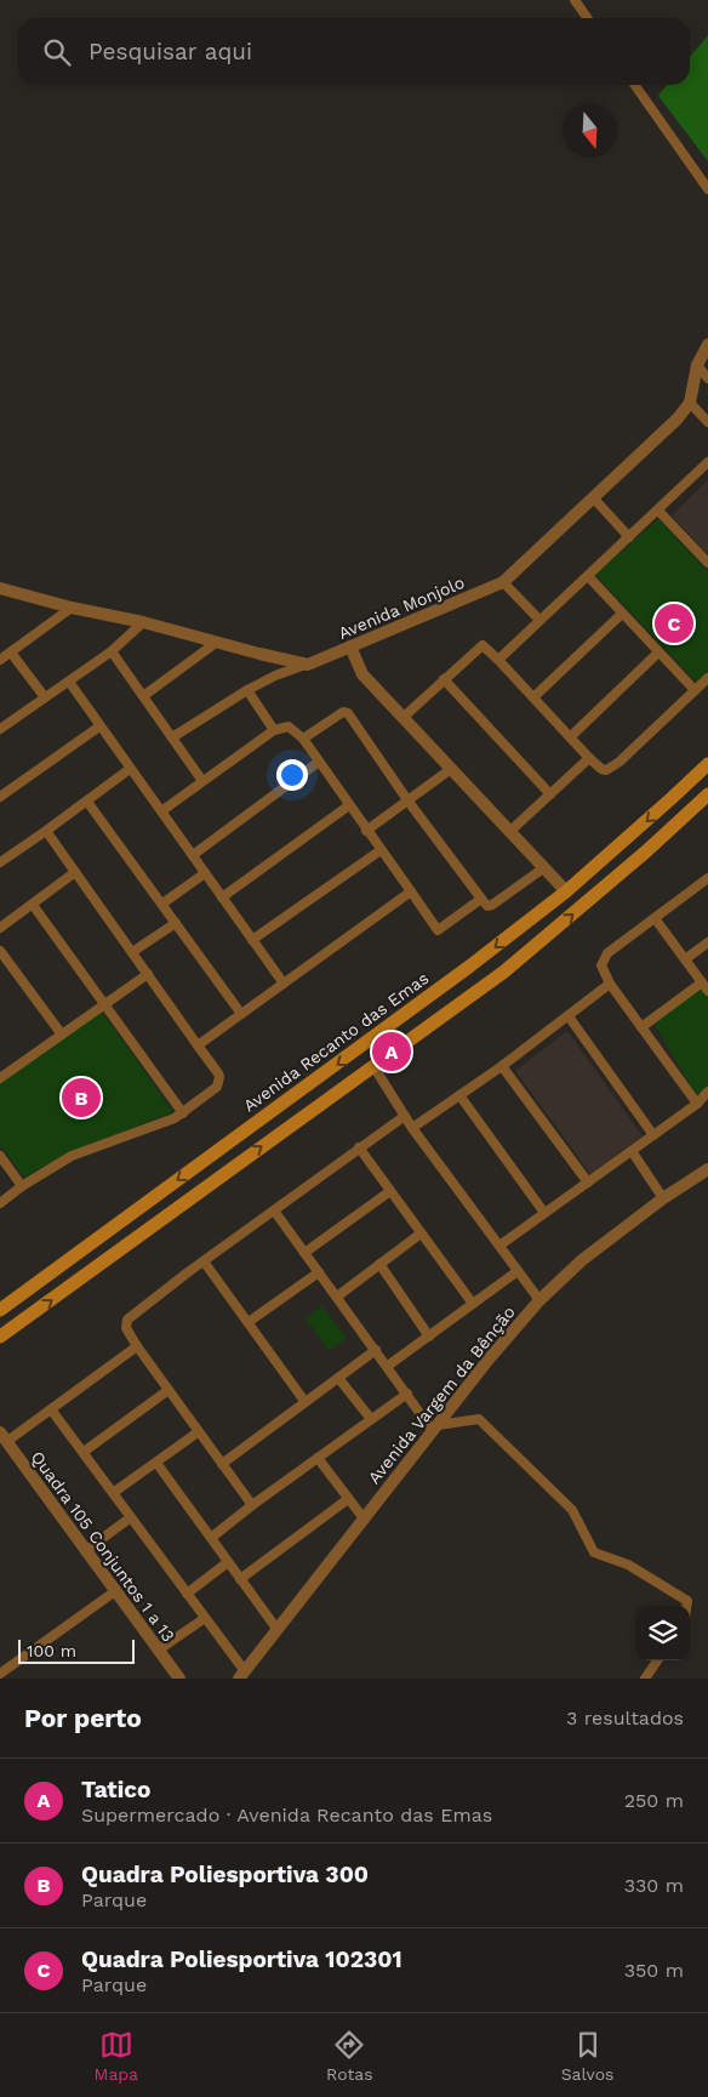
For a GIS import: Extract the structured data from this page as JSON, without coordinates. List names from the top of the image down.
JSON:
{
  "streets": {
    "main road": ["Avenida Recanto das Emas"],
    "street": ["Avenida Monjolo", "Avenida Vargem da Bênção", "Quadra 105 Conjuntos 1 a 13"]
  },
  "scale_bar": "100 m",
  "north": "bottom",
  "page": {
    "search": "Pesquisar aqui",
    "pins": ["C", "A", "B"],
    "scale": "100 m",
    "heading": ["Por perto", "3 resultados"],
    "list": [
      {
        "mark": "A",
        "name": "Tatico",
        "note": "Supermercado · Avenida Recanto das Emas",
        "value": "250 m"
      },
      {
        "mark": "B",
        "name": "Quadra Poliesportiva 300",
        "note": "Parque",
        "value": "330 m"
      },
      {
        "mark": "C",
        "name": "Quadra Poliesportiva 102301",
        "note": "Parque",
        "value": "350 m"
      }
    ],
    "nav": ["Mapa", "Rotas", "Salvos"]
  }
}
